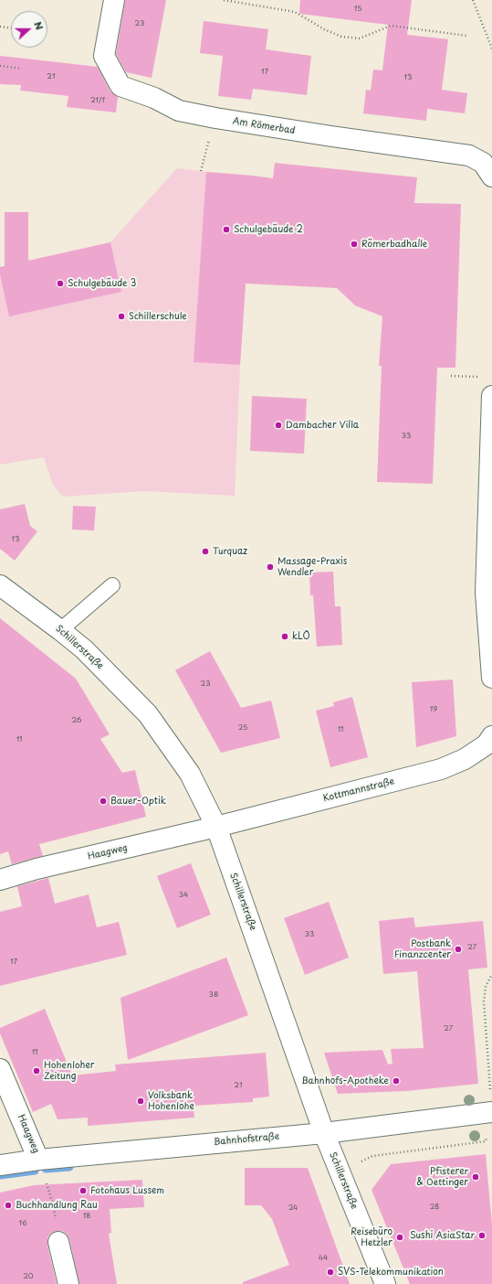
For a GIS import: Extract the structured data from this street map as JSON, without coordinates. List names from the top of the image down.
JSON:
{
  "streets": {
    "street": [
      "Am Römerbad",
      "Schillerstraße",
      "Kottmannstraße",
      "Haagweg",
      "Bahnhofstraße"
    ]
  },
  "crossings": [
    ["Schillerstraße", "Kottmannstraße"],
    ["Schillerstraße", "Haagweg"],
    ["Schillerstraße", "Bahnhofstraße"],
    ["Kottmannstraße", "Haagweg"],
    ["Haagweg", "Bahnhofstraße"]
  ],
  "places": [
    "Schulgebäude 2",
    "Römerbadhalle",
    "Schulgebäude 3",
    "Schillerschule",
    "Dambacher Villa",
    "Turquaz",
    "Massage-Praxis Wendler",
    "kLÖ",
    "Bauer-Optik",
    "Postbank Finanzcenter",
    "Hohenloher Zeitung",
    "Bahnhofs-Apotheke",
    "Volksbank Hohenlohe",
    "Pfisterer & Oettinger",
    "Fotohaus Lussem",
    "Buchhandlung Rau",
    "Sushi AsiaStar",
    "Reisebüro Hetzler",
    "SVS-Telekommunikation"
  ],
  "house_numbers": [
    "15",
    "23",
    "17",
    "21",
    "13",
    "21/1",
    "33",
    "13",
    "23",
    "19",
    "26",
    "25",
    "11",
    "11",
    "34",
    "33",
    "27",
    "17",
    "38",
    "27",
    "11",
    "21",
    "28",
    "24",
    "18",
    "16",
    "44",
    "20"
  ],
  "north": "right"
}
